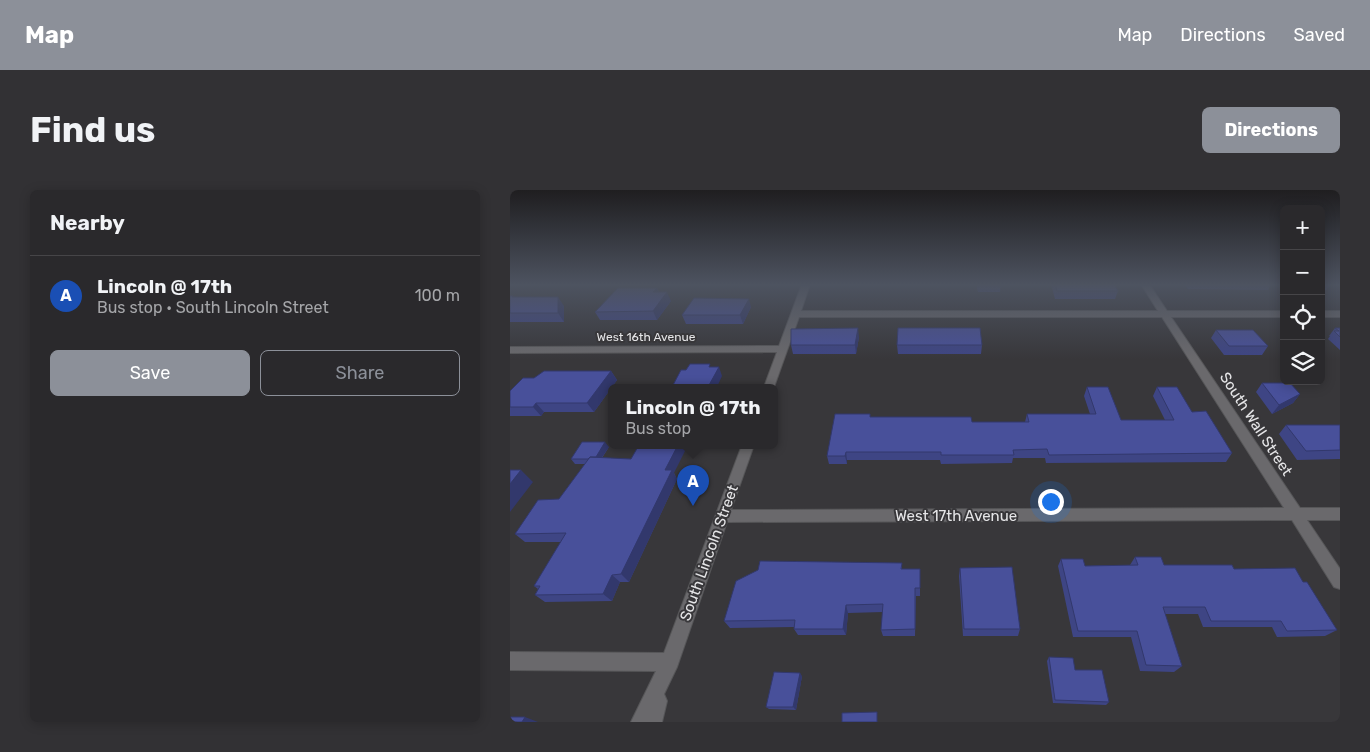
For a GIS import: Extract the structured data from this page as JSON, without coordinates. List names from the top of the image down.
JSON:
{
  "streets": {
    "street": [
      "West 16th Avenue",
      "South Wall Street",
      "West 17th Avenue",
      "South Lincoln Street"
    ]
  },
  "crossings": [
    ["South Wall Street", "West 17th Avenue"],
    ["West 17th Avenue", "South Lincoln Street"]
  ],
  "page": {
    "header": "Map",
    "nav": ["Map", "Directions", "Saved"],
    "buttons": [
      "Directions",
      ["Save", "Share"]
    ],
    "title": "Find us",
    "heading": "Nearby",
    "map_buttons": ["+", "−"],
    "list": [
      {
        "mark": "A",
        "name": "Lincoln @ 17th",
        "note": "Bus stop · South Lincoln Street",
        "value": "100 m"
      }
    ],
    "popup": ["Lincoln @ 17th", "Bus stop"],
    "pins": "A"
  }
}
